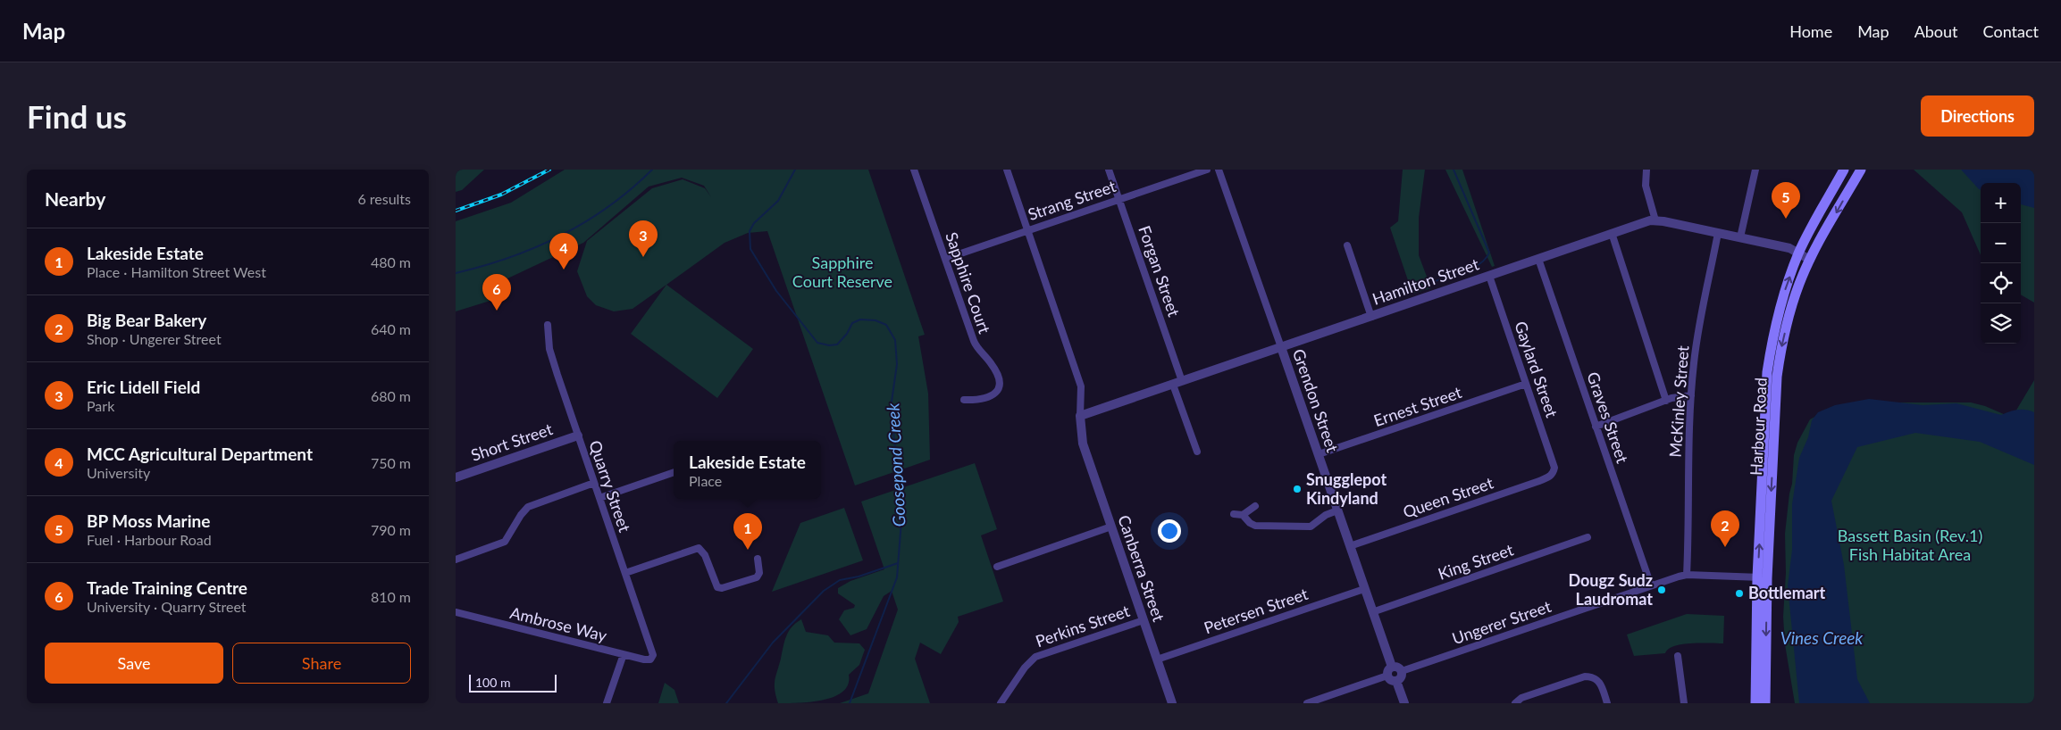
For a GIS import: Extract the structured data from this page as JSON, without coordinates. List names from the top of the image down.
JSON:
{
  "streets": {
    "main road": ["Harbour Road"],
    "street": [
      "Strang Street",
      "Forgan Street",
      "Hamilton Street",
      "Sapphire Court",
      "Gaylard Street",
      "Grendon Street",
      "McKinley Street",
      "Ernest Street",
      "Graves Street",
      "Short Street",
      "Quarry Street",
      "Queen Street",
      "King Street",
      "Canberra Street",
      "Petersen Street",
      "Ungerer Street",
      "Ambrose Way",
      "Perkins Street"
    ]
  },
  "crossings": [
    ["Strang Street", "Forgan Street"],
    ["Strang Street", "Sapphire Court"],
    ["Forgan Street", "Hamilton Street"],
    ["Hamilton Street", "Gaylard Street"],
    ["Hamilton Street", "Grendon Street"],
    ["Hamilton Street", "McKinley Street"],
    ["Hamilton Street", "Graves Street"],
    ["Hamilton Street", "Harbour Road"],
    ["Hamilton Street", "Canberra Street"],
    ["Gaylard Street", "Ernest Street"],
    ["Gaylard Street", "Queen Street"],
    ["Grendon Street", "Ernest Street"],
    ["Grendon Street", "Queen Street"],
    ["Grendon Street", "King Street"],
    ["Grendon Street", "Petersen Street"],
    ["Grendon Street", "Ungerer Street"],
    ["McKinley Street", "Ungerer Street"],
    ["Graves Street", "Ungerer Street"],
    ["Harbour Road", "Ungerer Street"],
    ["Short Street", "Quarry Street"],
    ["Quarry Street", "Ambrose Way"],
    ["Canberra Street", "Petersen Street"],
    ["Canberra Street", "Perkins Street"]
  ],
  "water": ["Goosepond Creek", "Vines Creek"],
  "parks": ["Sapphire Court Reserve", "Bassett Basin (Rev.1) Fish Habitat Area"],
  "places": ["Snugglepot Kindyland", "Dougz Sudz Laudromat", "Bottlemart"],
  "scale_bar": "100 m",
  "page": {
    "header": "Map",
    "nav": [
      "Home",
      "Map",
      "About",
      "Contact"
    ],
    "buttons": [
      "Directions",
      ["Save", "Share"]
    ],
    "title": "Find us",
    "heading": ["Nearby", "6 results"],
    "pins": [
      "5",
      "3",
      "4",
      "6",
      "2",
      "1"
    ],
    "map_buttons": ["+", "−"],
    "list": [
      {
        "mark": "1",
        "name": "Lakeside Estate",
        "note": "Place · Hamilton Street West",
        "value": "480 m"
      },
      {
        "mark": "2",
        "name": "Big Bear Bakery",
        "note": "Shop · Ungerer Street",
        "value": "640 m"
      },
      {
        "mark": "3",
        "name": "Eric Lidell Field",
        "note": "Park",
        "value": "680 m"
      },
      {
        "mark": "4",
        "name": "MCC Agricultural Department",
        "note": "University",
        "value": "750 m"
      },
      {
        "mark": "5",
        "name": "BP Moss Marine",
        "note": "Fuel · Harbour Road",
        "value": "790 m"
      },
      {
        "mark": "6",
        "name": "Trade Training Centre",
        "note": "University · Quarry Street",
        "value": "810 m"
      }
    ],
    "popup": ["Lakeside Estate", "Place"],
    "scale": "100 m"
  }
}
